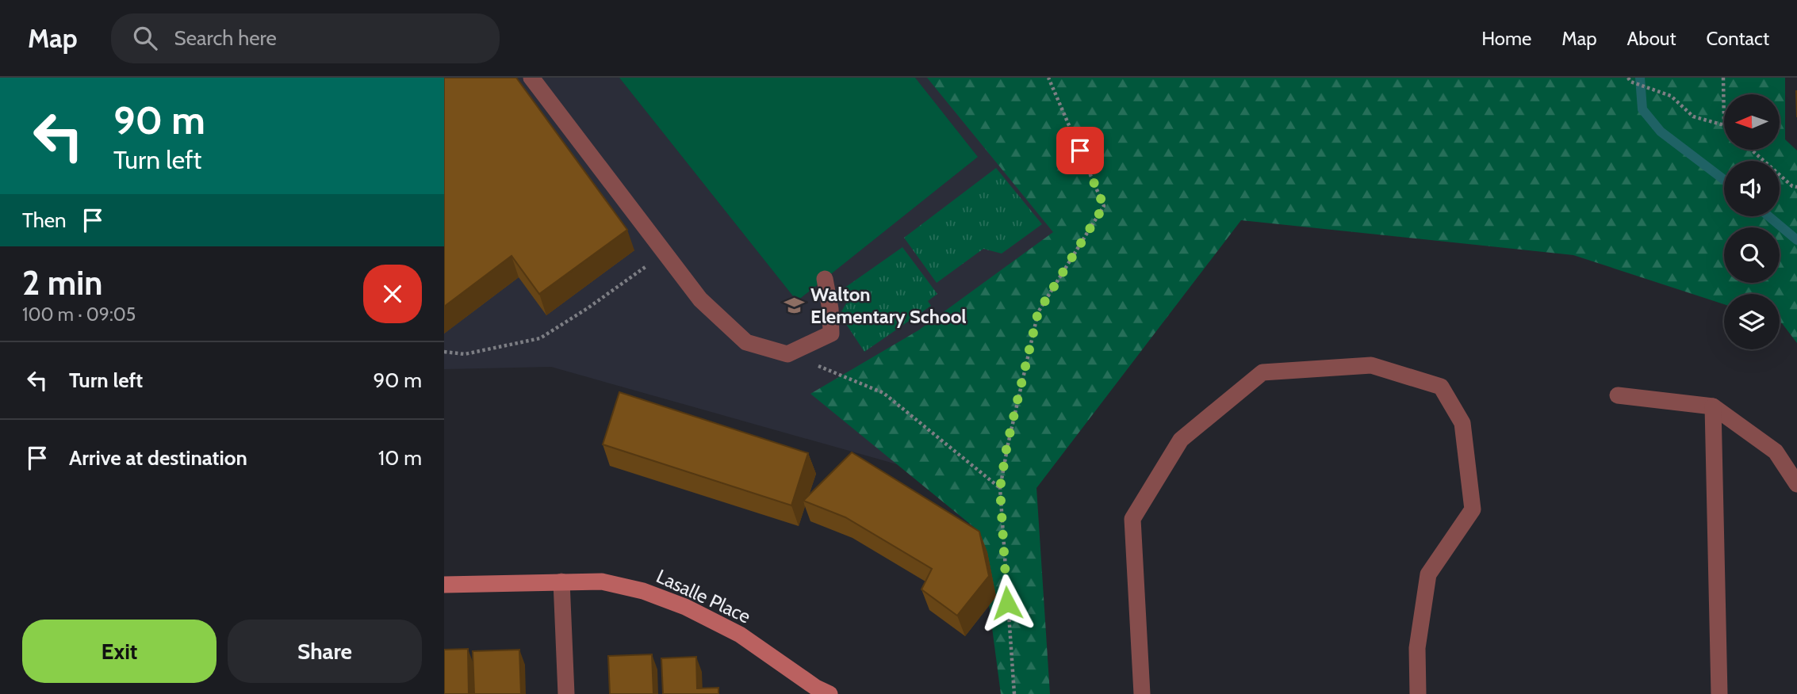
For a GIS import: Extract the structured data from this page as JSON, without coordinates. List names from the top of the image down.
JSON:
{
  "streets": {
    "street": ["Lasalle Place"]
  },
  "places": {
    "school or university": ["Walton Elementary School"]
  },
  "north": "left",
  "page": {
    "header": "Map",
    "search": "Search here",
    "nav": [
      "Home",
      "Map",
      "About",
      "Contact"
    ],
    "turn": ["90 m", "Turn left"],
    "then": "Then",
    "heading": ["2 min", "100 m · 09:05"],
    "list": [
      {
        "name": "Turn left",
        "value": "90 m"
      },
      {
        "name": "Arrive at destination",
        "value": "10 m"
      }
    ],
    "buttons": ["Exit", "Share"]
  }
}
